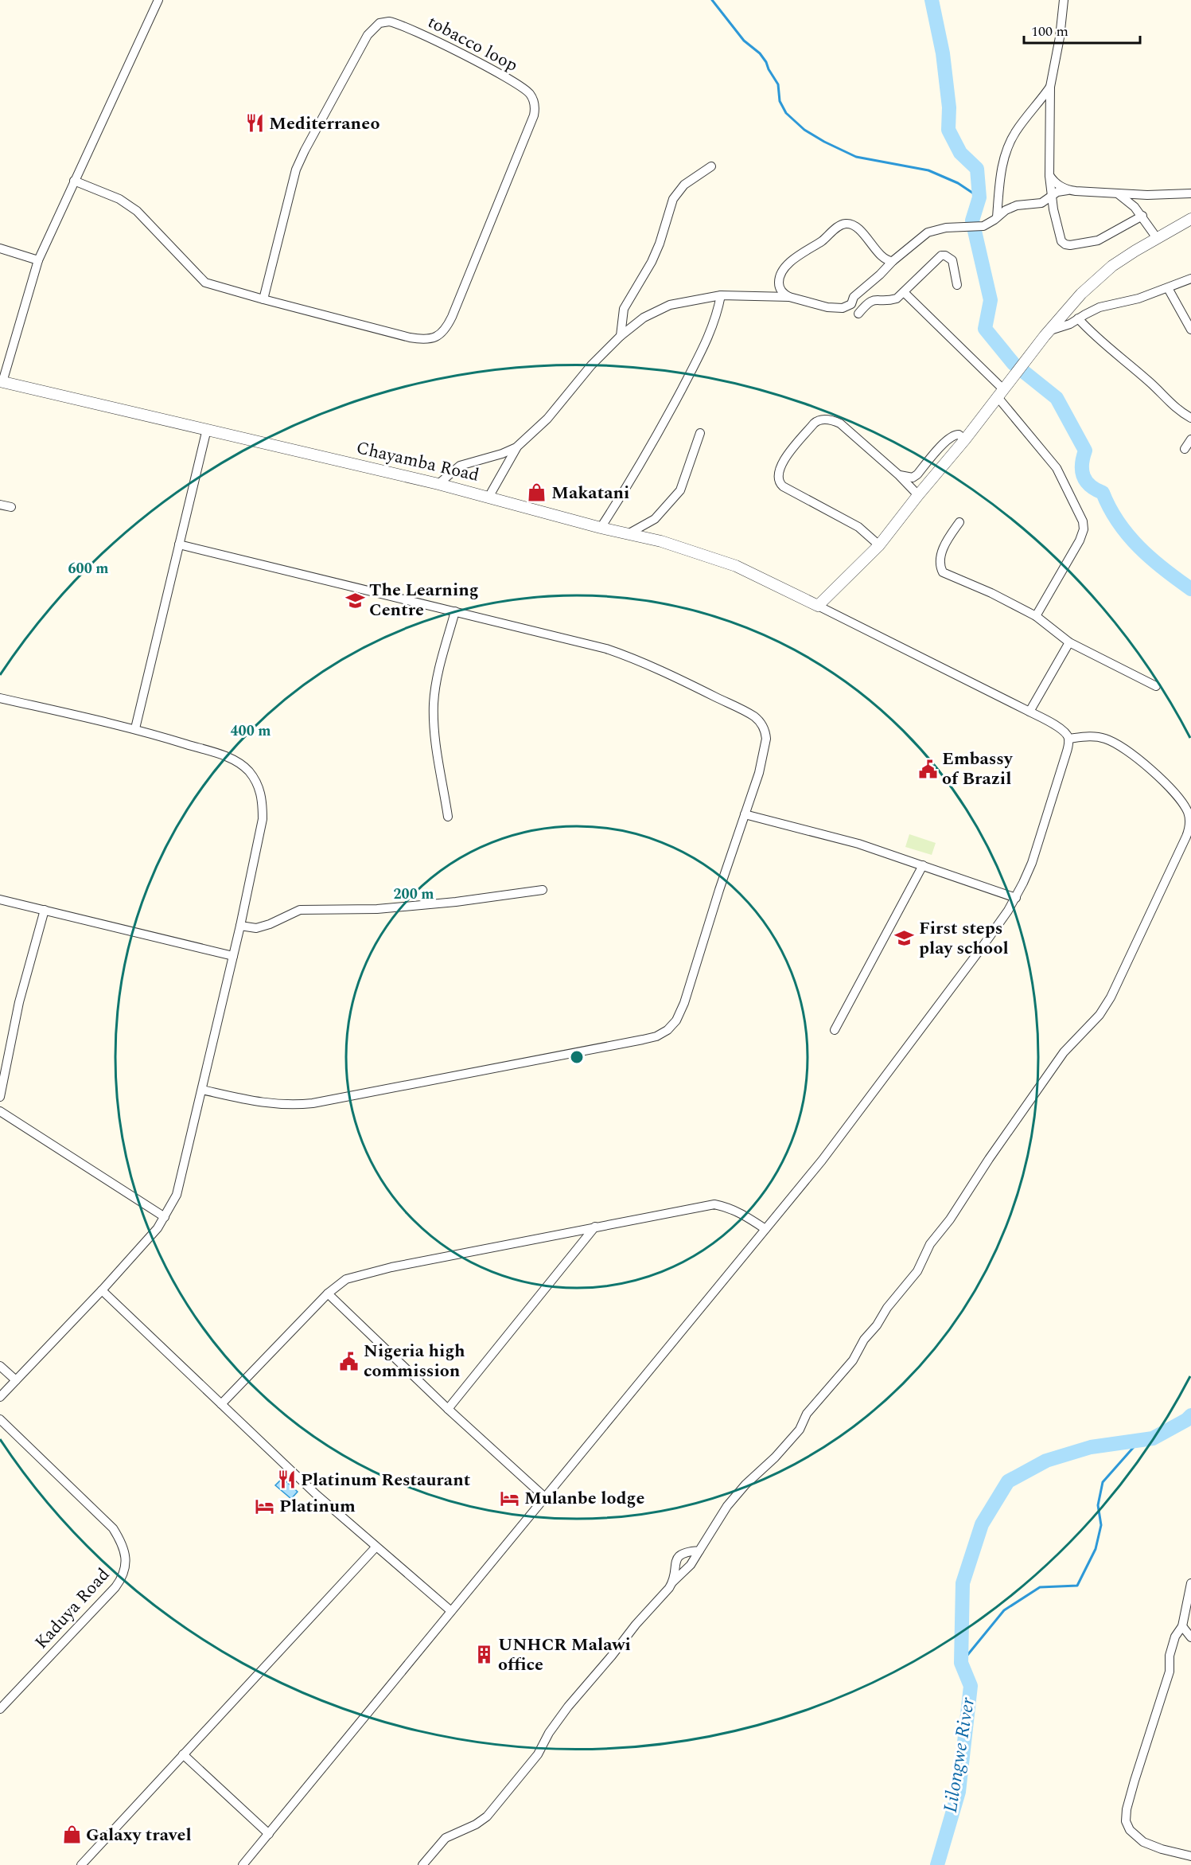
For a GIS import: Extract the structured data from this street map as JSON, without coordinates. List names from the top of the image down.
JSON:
{
  "streets": {
    "street": ["tobacco loop", "Chayamba Road", "Kaduya Road"]
  },
  "water": ["Lilongwe River"],
  "places": {
    "restaurant": ["Mediterraneo", "Platinum Restaurant"],
    "shop": ["Makatani", "Galaxy travel"],
    "school or university": ["The Learning Centre", "First steps play school"],
    "public building": ["Embassy of Brazil", "Nigeria high commission"],
    "hotel": ["Mulanbe lodge", "Platinum"],
    "building": ["UNHCR Malawi office"]
  },
  "scale_bar": "100 m",
  "rings": ["600 m", "400 m", "200 m"]
}
